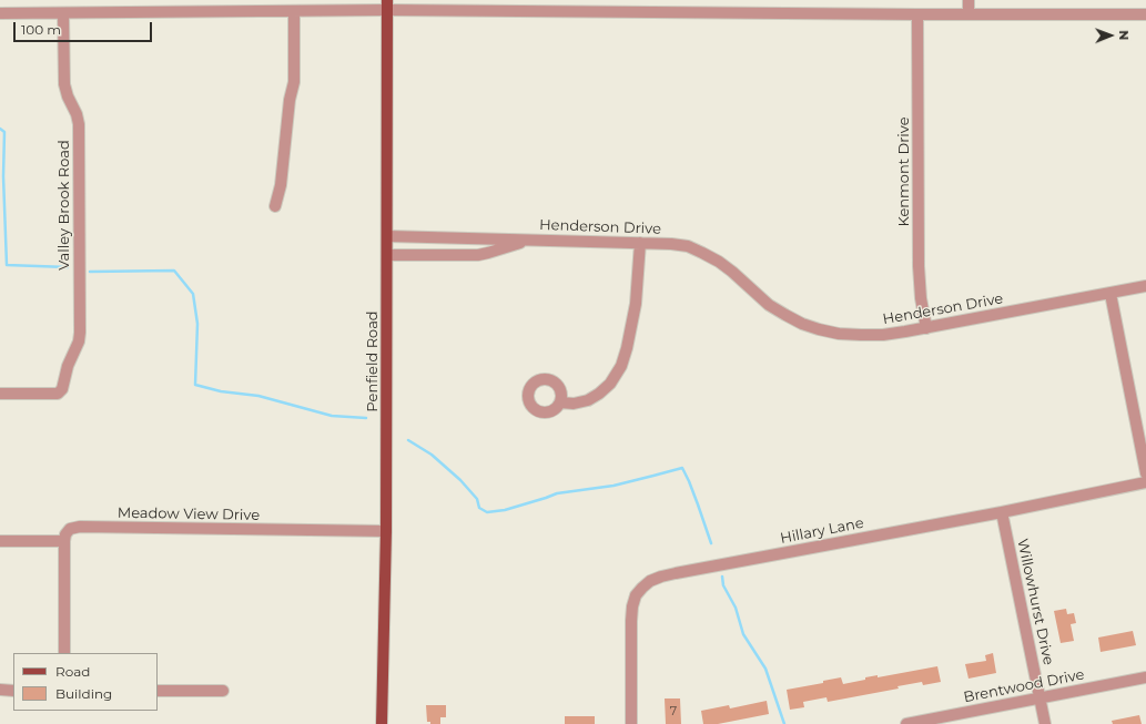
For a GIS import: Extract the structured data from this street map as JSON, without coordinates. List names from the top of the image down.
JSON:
{
  "streets": {
    "main road": ["Penfield Road"],
    "street": [
      "Kenmont Drive",
      "Valley Brook Road",
      "Henderson Drive",
      "Meadow View Drive",
      "Hillary Lane",
      "Willowhurst Drive",
      "Brentwood Drive"
    ]
  },
  "crossings": [
    ["Kenmont Drive", "Henderson Drive"],
    ["Henderson Drive", "Penfield Road"],
    ["Penfield Road", "Meadow View Drive"],
    ["Hillary Lane", "Willowhurst Drive"],
    ["Willowhurst Drive", "Brentwood Drive"]
  ],
  "house_numbers": ["7"],
  "legend": ["Road", "Building"],
  "scale_bar": "100 m",
  "north": "right"
}
